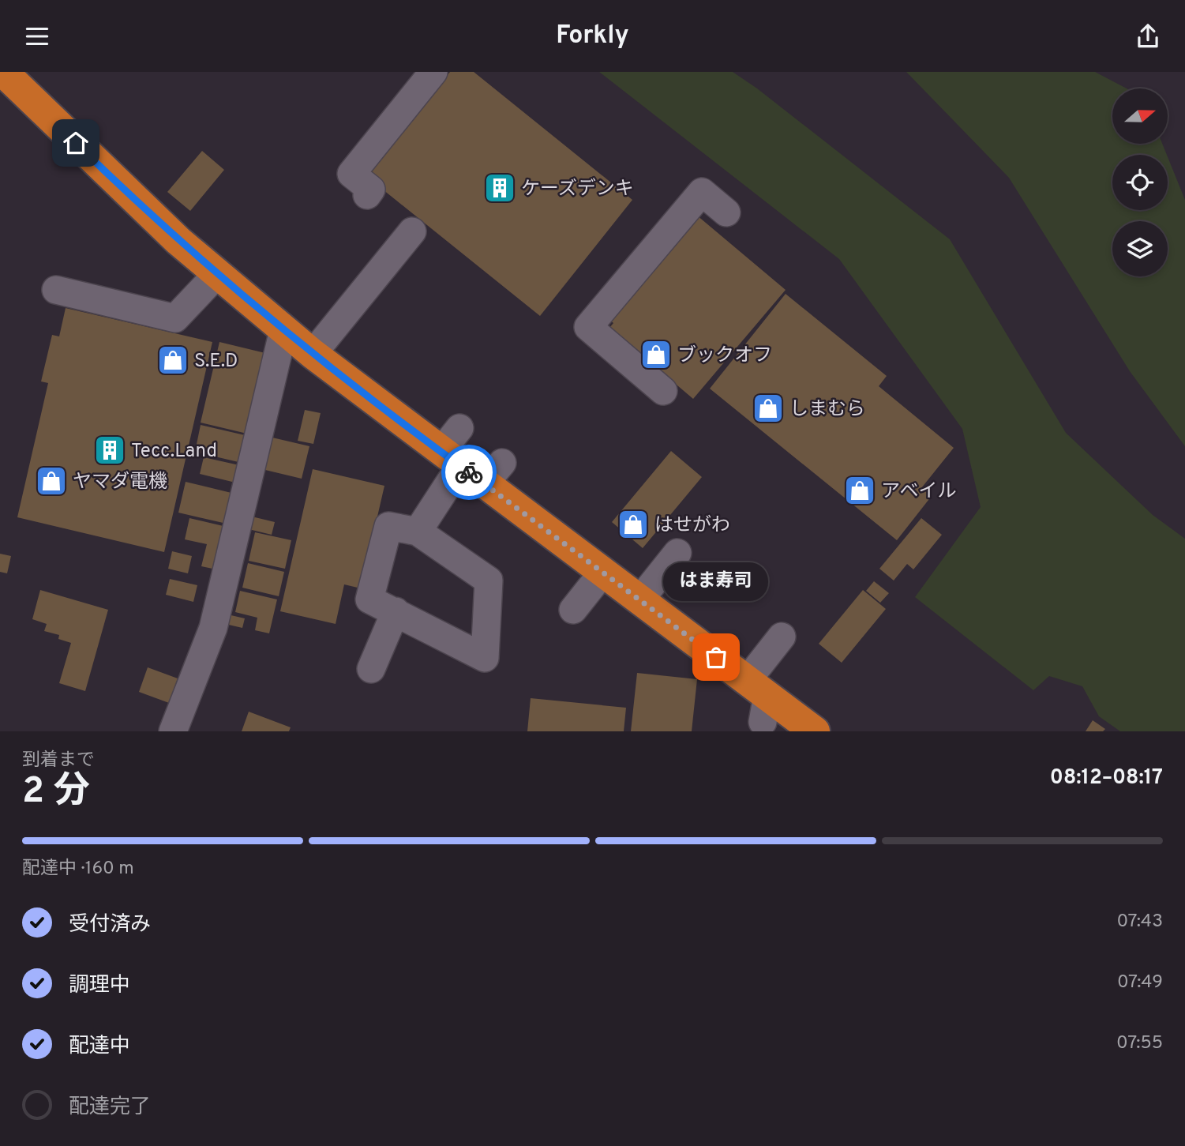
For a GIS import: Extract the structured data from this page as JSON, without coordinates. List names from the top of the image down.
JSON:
{
  "places": {
    "building": ["ケーズデンキ", "Tecc.Land"],
    "shop": [
      "ブックオフ",
      "S.E.D",
      "しまむら",
      "ヤマダ電機",
      "アベイル",
      "はせがわ"
    ],
    "other": ["はま寿司"]
  },
  "north": "right",
  "page": {
    "header": "Forkly",
    "bubble": "はま寿司",
    "heading": ["2 分", "到着まで", "08:12–08:17"],
    "bar": "配達中 · 160 m",
    "list": [
      ["受付済み", "07:43"],
      ["調理中", "07:49"],
      ["配達中", "07:55"],
      "配達完了"
    ]
  }
}
